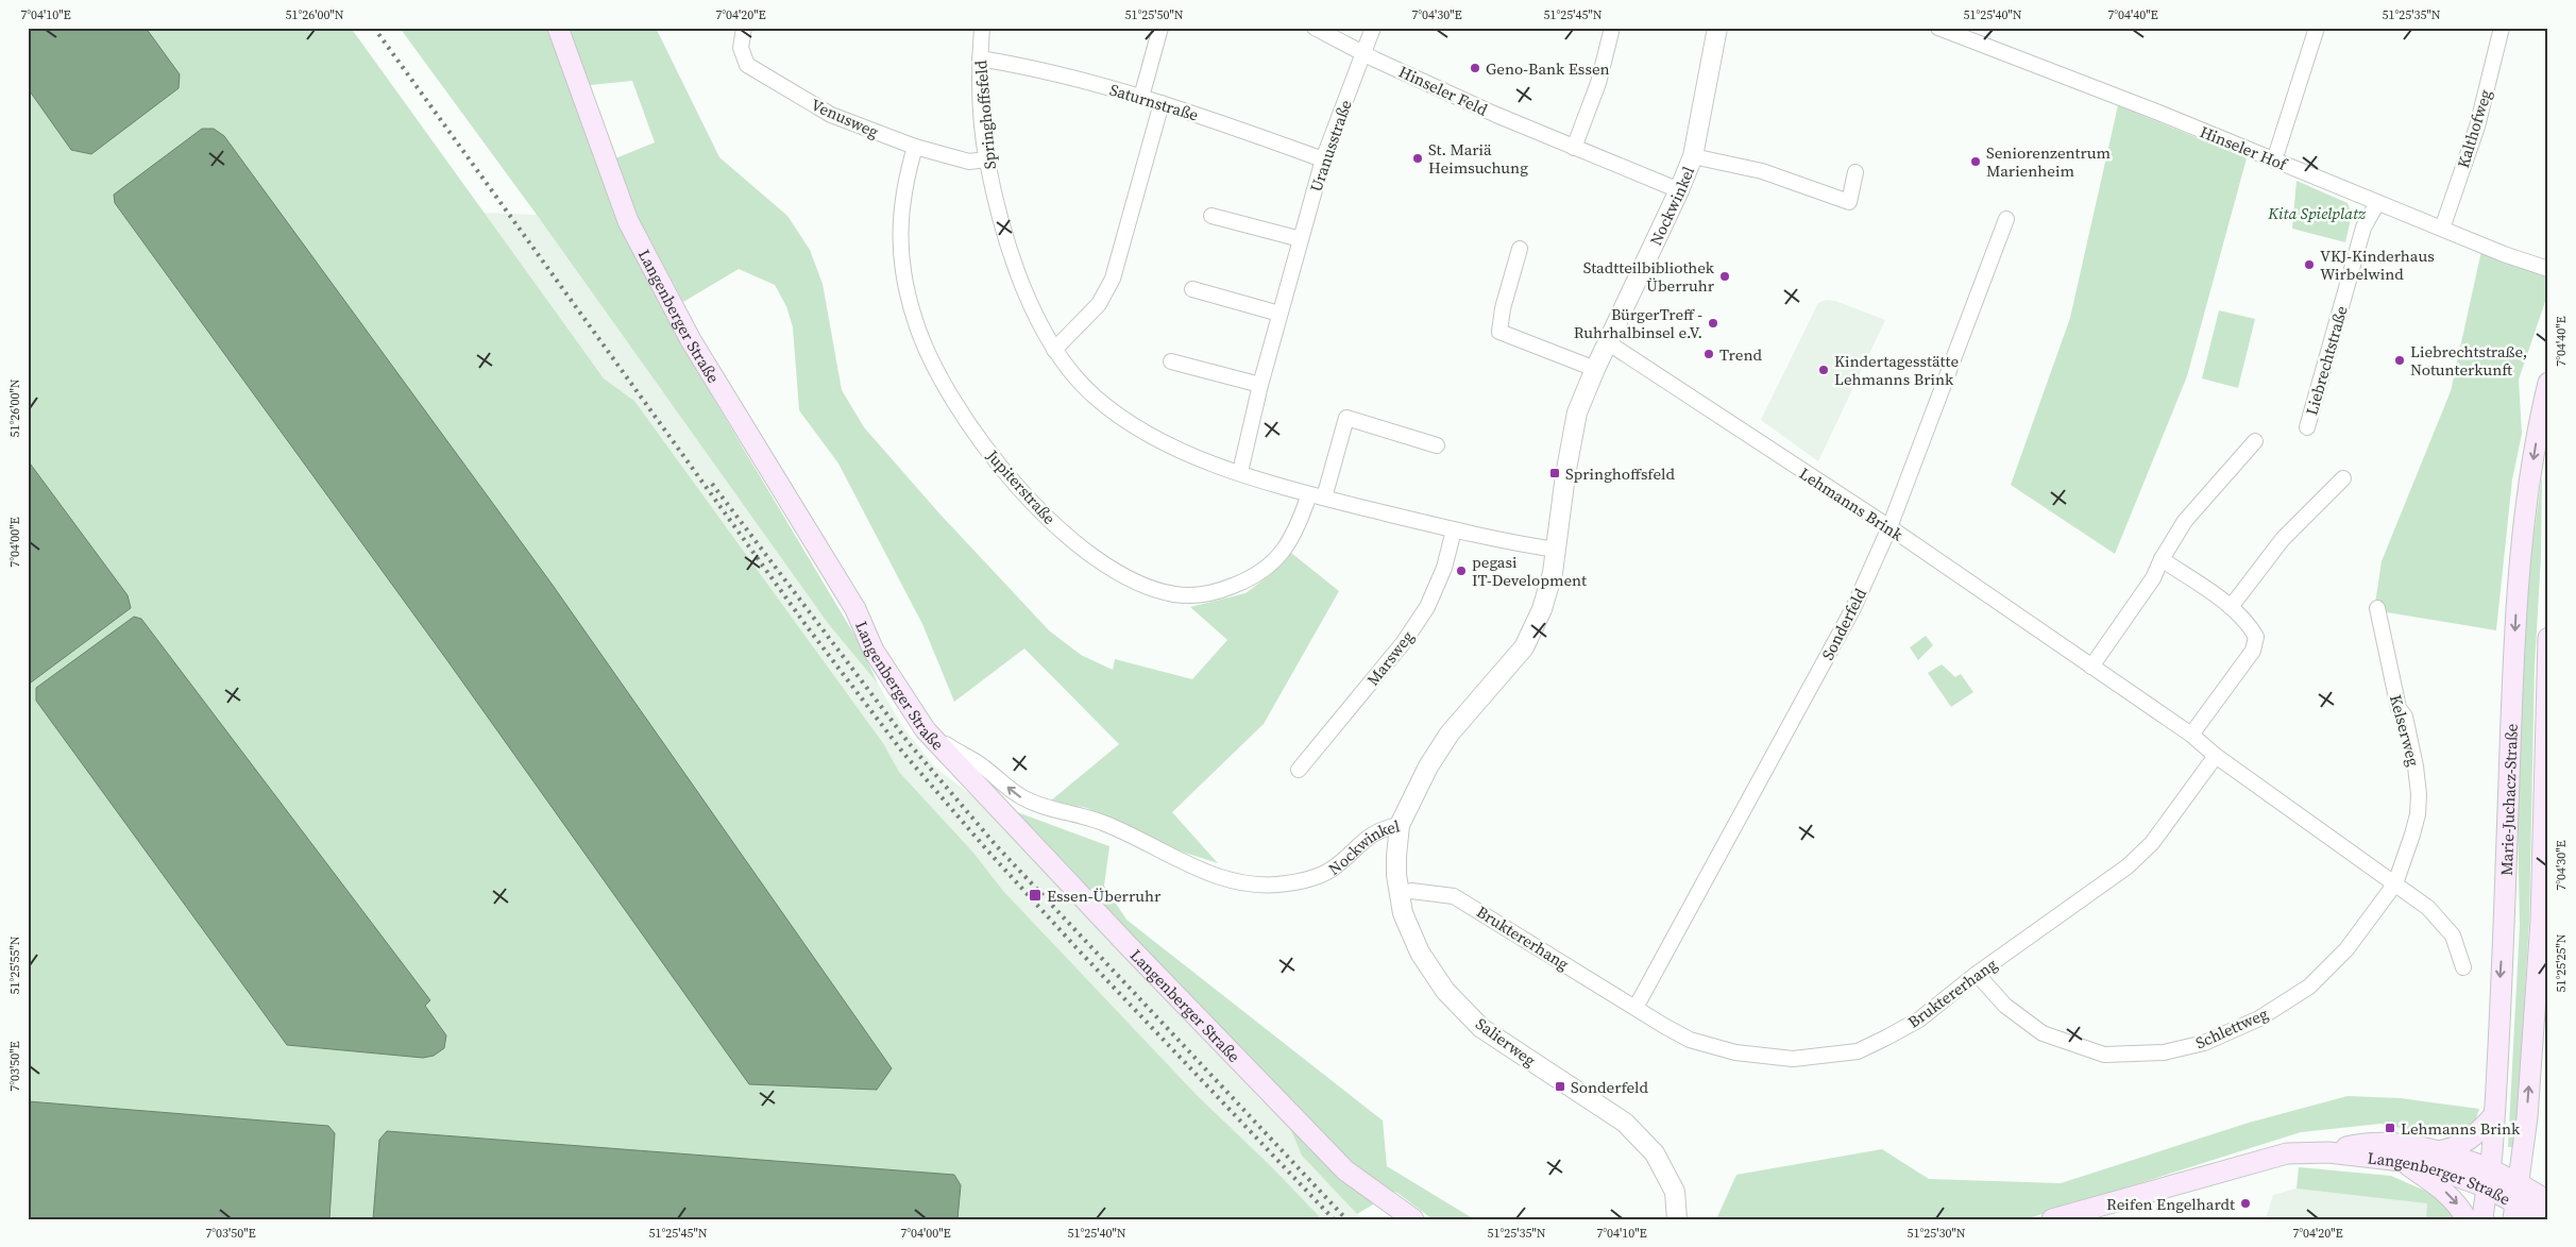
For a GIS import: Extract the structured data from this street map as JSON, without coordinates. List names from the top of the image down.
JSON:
{
  "streets": {
    "main road": ["Langenberger Straße", "Marie-Juchacz-Straße"],
    "street": [
      "Hinseler Feld",
      "Saturnstraße",
      "Springhoffsfeld",
      "Venusweg",
      "Kalthofweg",
      "Uranusstraße",
      "Hinseler Hof",
      "Nockwinkel",
      "Liebrechtstraße",
      "Jupiterstraße",
      "Lehmanns Brink",
      "Sonderfeld",
      "Marsweg",
      "Kelserweg",
      "Bruktererhang",
      "Schlettweg",
      "Salierweg"
    ]
  },
  "crossings": [
    ["Hinseler Feld", "Uranusstraße"],
    ["Hinseler Feld", "Nockwinkel"],
    ["Saturnstraße", "Springhoffsfeld"],
    ["Saturnstraße", "Uranusstraße"],
    ["Springhoffsfeld", "Venusweg"],
    ["Springhoffsfeld", "Uranusstraße"],
    ["Springhoffsfeld", "Nockwinkel"],
    ["Springhoffsfeld", "Jupiterstraße"],
    ["Springhoffsfeld", "Marsweg"],
    ["Venusweg", "Jupiterstraße"],
    ["Kalthofweg", "Hinseler Hof"],
    ["Hinseler Hof", "Liebrechtstraße"],
    ["Nockwinkel", "Langenberger Straße"],
    ["Nockwinkel", "Lehmanns Brink"],
    ["Nockwinkel", "Salierweg"],
    ["Langenberger Straße", "Marie-Juchacz-Straße"],
    ["Lehmanns Brink", "Sonderfeld"],
    ["Lehmanns Brink", "Kelserweg"],
    ["Lehmanns Brink", "Bruktererhang"],
    ["Lehmanns Brink", "Schlettweg"],
    ["Sonderfeld", "Bruktererhang"],
    ["Kelserweg", "Schlettweg"],
    ["Bruktererhang", "Schlettweg"],
    ["Bruktererhang", "Salierweg"]
  ],
  "parks": ["Kita Spielplatz"],
  "places": {
    "other": [
      "Geno-Bank Essen",
      "St. Mariä Heimsuchung",
      "Seniorenzentrum Marienheim",
      "VKJ-Kinderhaus Wirbelwind",
      "Stadtteilbibliothek Überruhr",
      "BürgerTreff - Ruhrhalbinsel e.V.",
      "Trend",
      "Liebrechtstraße, Notunterkunft",
      "Kindertagesstätte Lehmanns Brink",
      "pegasi IT-Development",
      "Reifen Engelhardt"
    ],
    "transit": [
      "Springhoffsfeld",
      "Essen-Überruhr",
      "Sonderfeld",
      "Lehmanns Brink"
    ]
  },
  "coordinates": [
    "7°04'10\"E",
    "51°26'00\"N",
    "7°04'20\"E",
    "51°25'50\"N",
    "7°04'30\"E",
    "51°25'45\"N",
    "51°25'40\"N",
    "7°04'40\"E",
    "51°25'35\"N",
    "7°04'00\"E",
    "51°25'25\"N",
    "51°25'55\"N",
    "7°03'50\"E",
    "51°25'30\"N"
  ]
}
